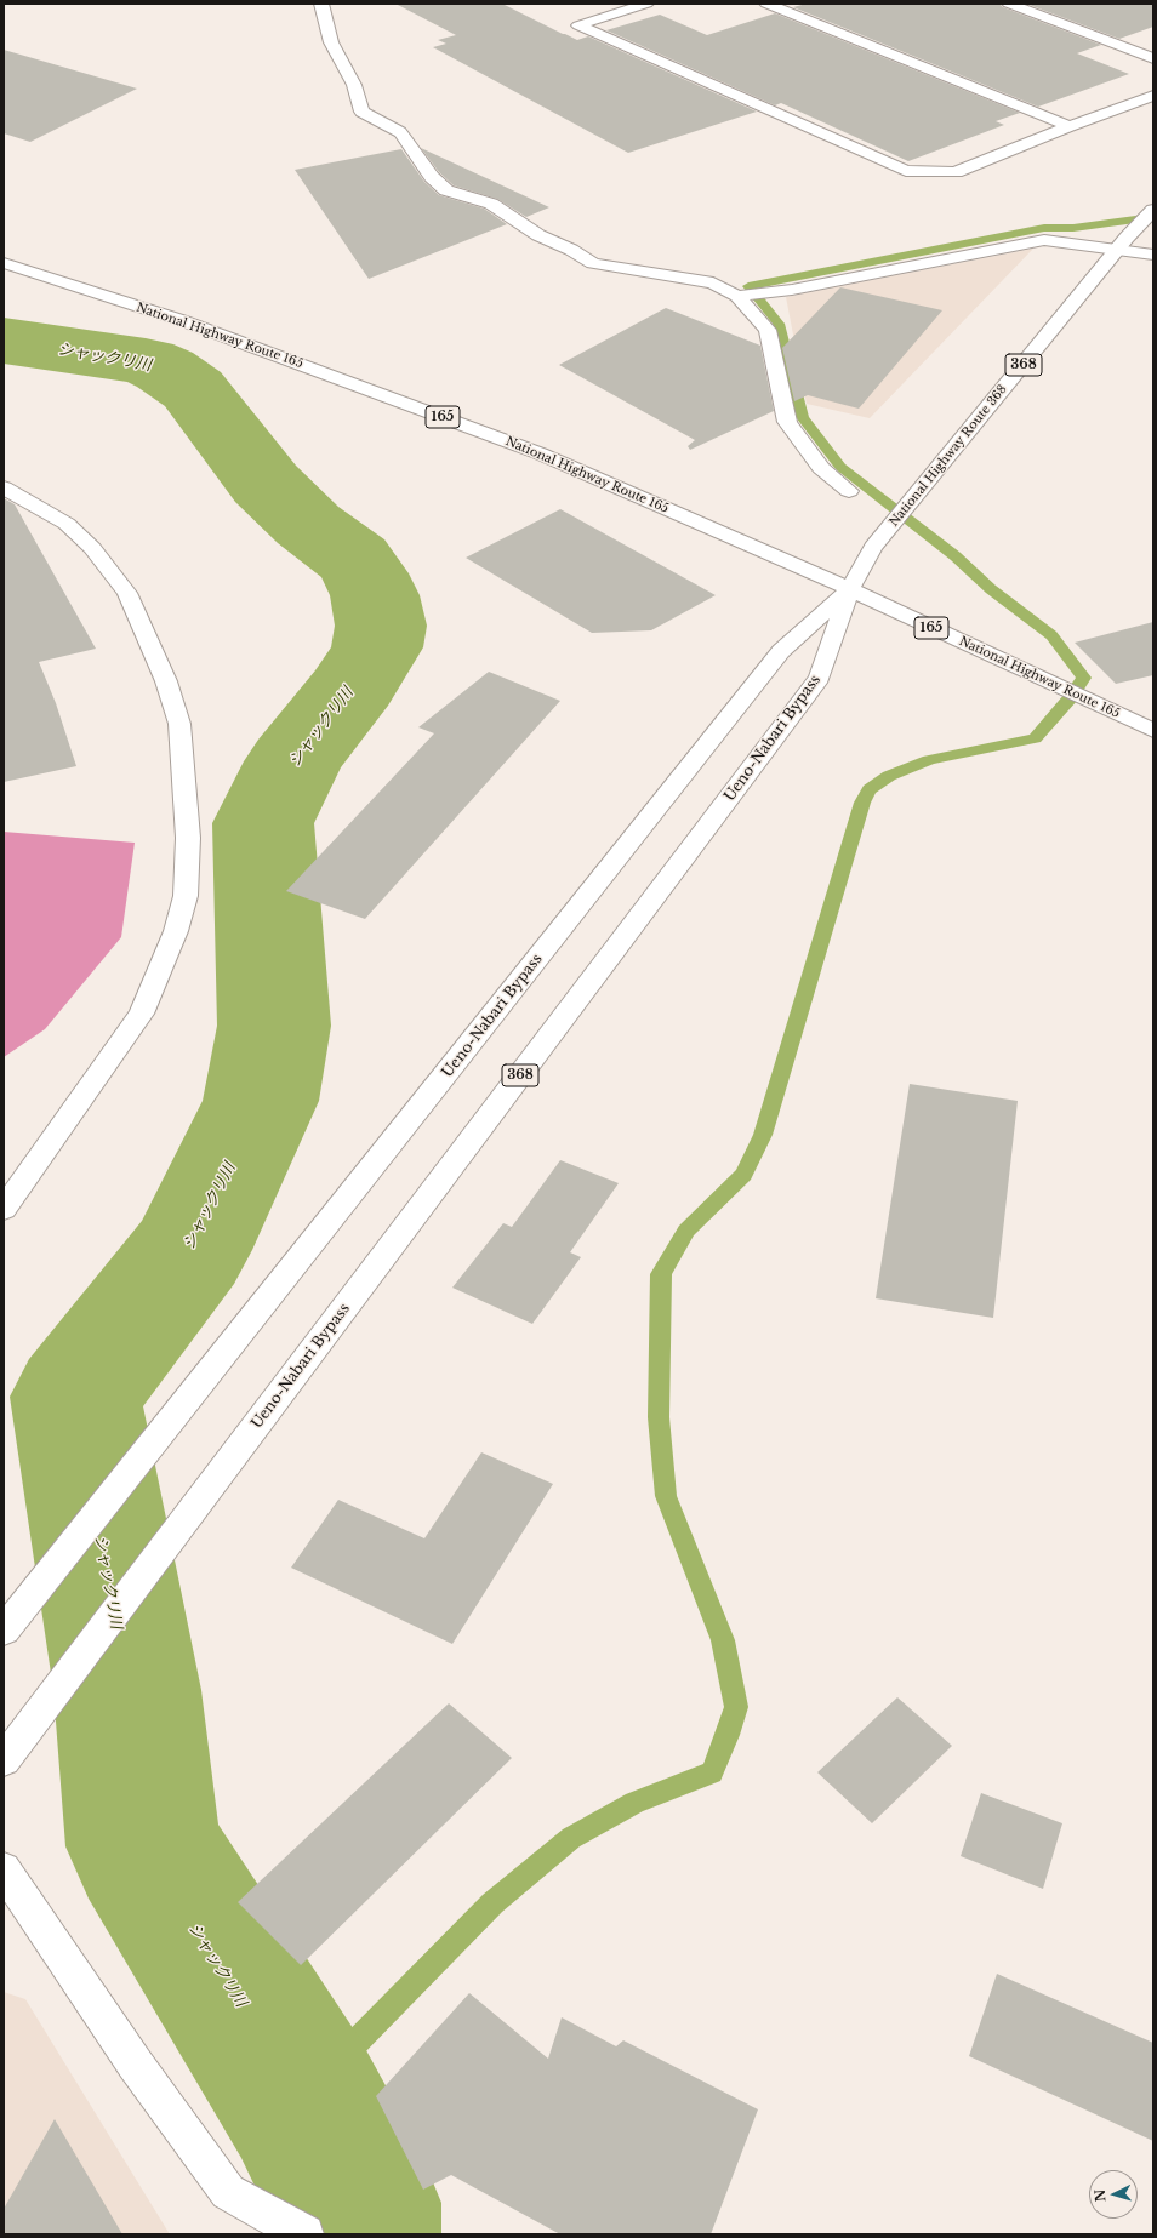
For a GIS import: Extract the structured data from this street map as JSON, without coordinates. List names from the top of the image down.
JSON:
{
  "streets": {
    "main road": [
      "National Highway Route 165",
      "368",
      "165",
      "National Highway Route 368",
      "Ueno-Nabari Bypass"
    ]
  },
  "crossings": [
    ["National Highway Route 165", "National Highway Route 368"],
    ["National Highway Route 165", "Ueno-Nabari Bypass"],
    ["National Highway Route 368", "Ueno-Nabari Bypass"]
  ],
  "water": ["シャックリ川"],
  "north": "left"
}
